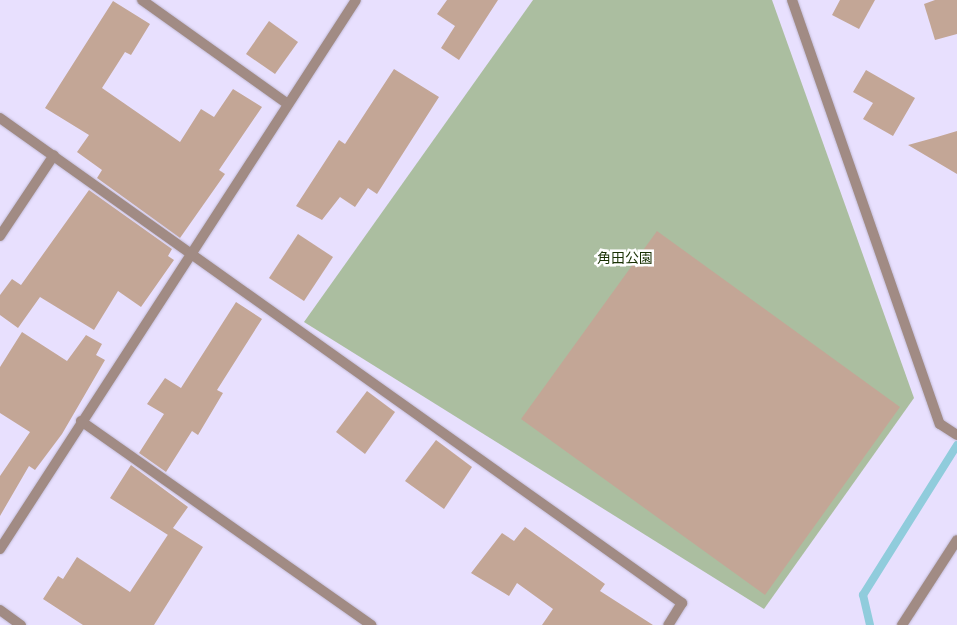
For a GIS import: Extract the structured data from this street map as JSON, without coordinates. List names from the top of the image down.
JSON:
{
  "parks": ["角田公園"]
}
